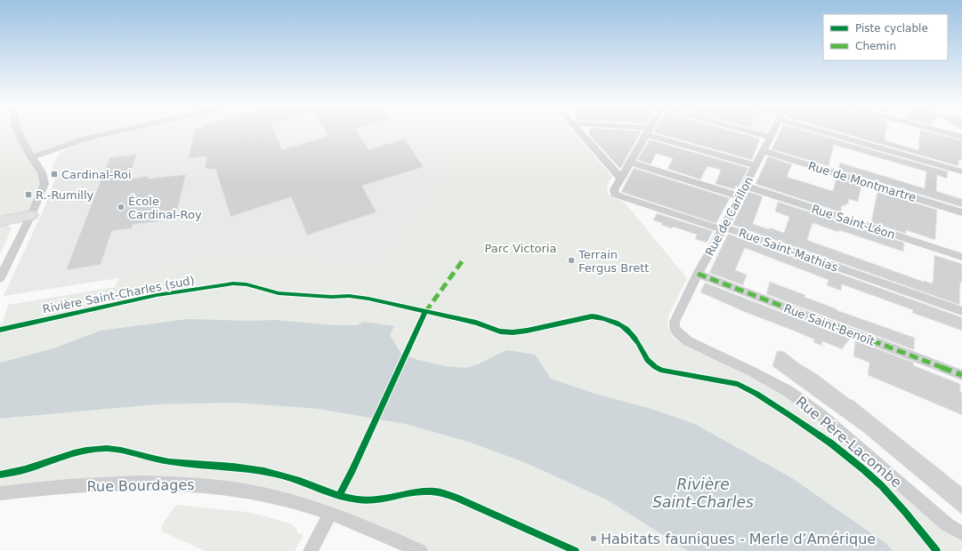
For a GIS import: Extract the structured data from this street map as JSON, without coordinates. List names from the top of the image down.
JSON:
{
  "streets": {
    "street": [
      "Rue de Montmartre",
      "Rue de Carillon",
      "Rue Saint-Léon",
      "Rue Saint-Mathias",
      "Rue Saint-Benoît",
      "Rue Père-Lacombe",
      "Rue Bourdages"
    ],
    "cycle path": ["Rivière Saint-Charles (sud)"]
  },
  "crossings": [
    ["Rue de Montmartre", "Rue de Carillon"],
    ["Rue de Carillon", "Rue Saint-Léon"],
    ["Rue de Carillon", "Rue Saint-Mathias"],
    ["Rue de Carillon", "Rue Saint-Benoît"],
    ["Rue de Carillon", "Rue Père-Lacombe"]
  ],
  "water": ["Rivière Saint-Charles"],
  "parks": ["Parc Victoria"],
  "places": {
    "transit": ["Cardinal-Roi", "R.-Rumilly"],
    "other": ["École Cardinal-Roy", "Terrain Fergus Brett", "Habitats fauniques - Merle d’Amérique"]
  },
  "legend": ["Piste cyclable", "Chemin"]
}
